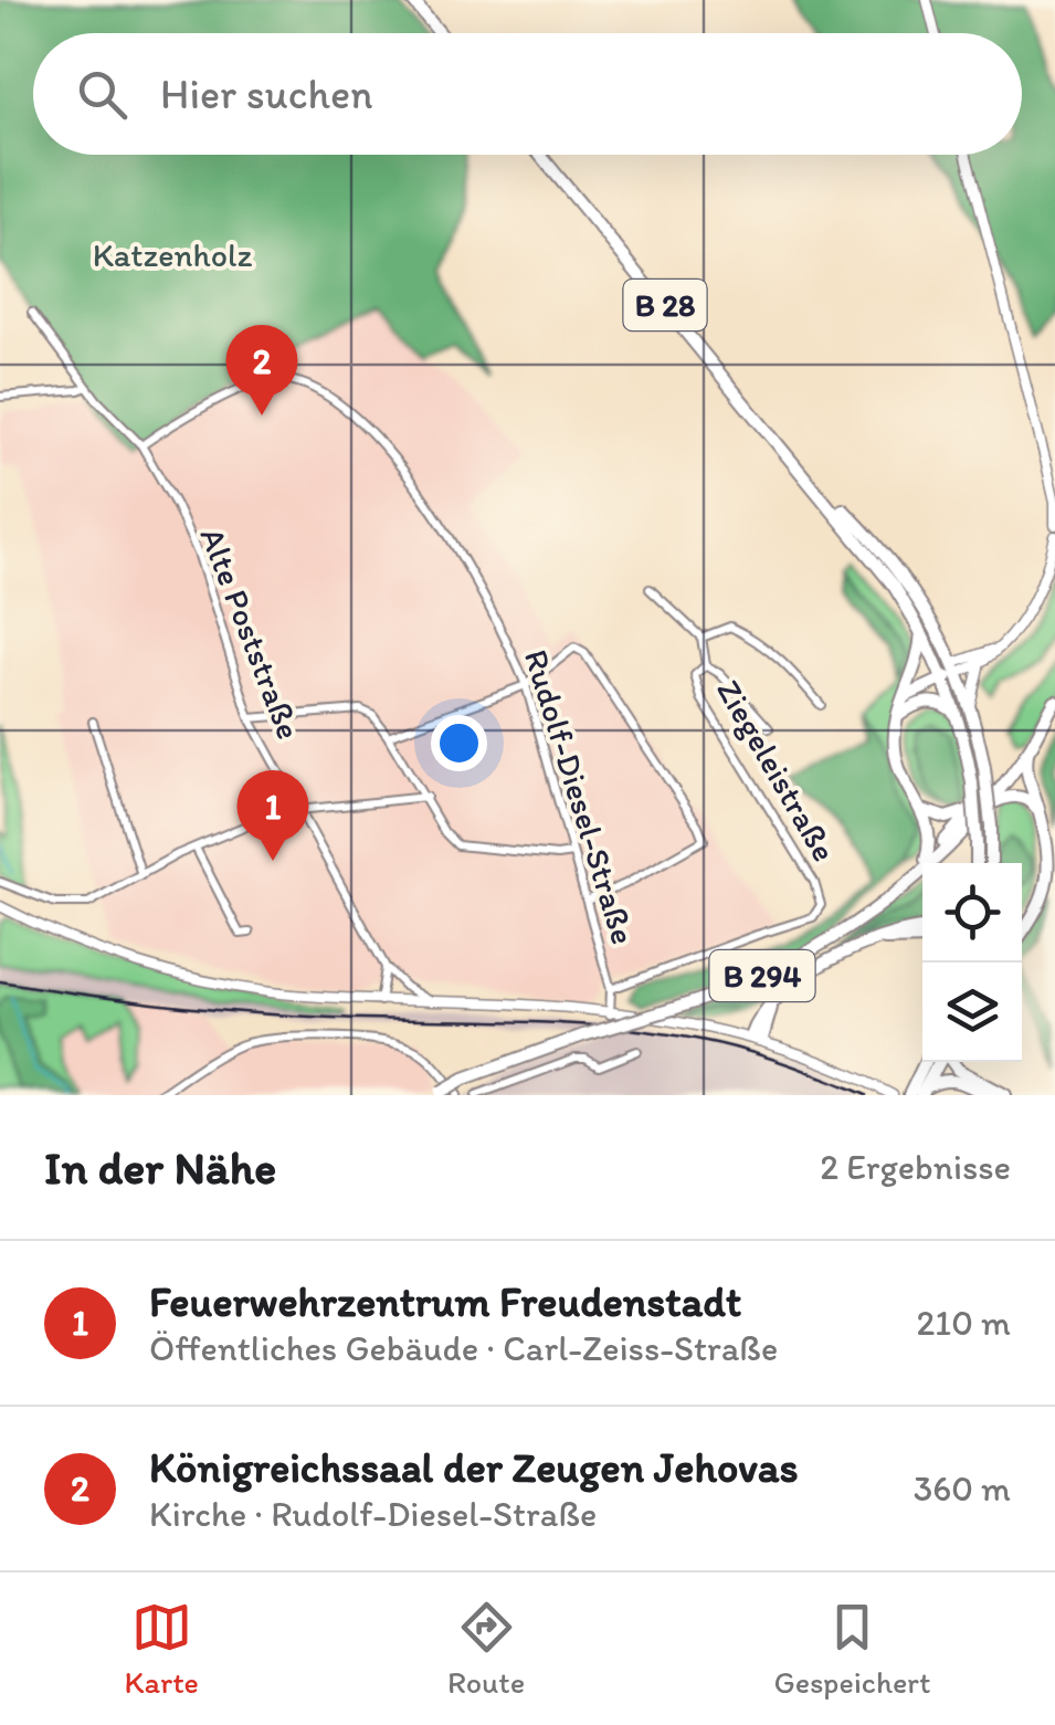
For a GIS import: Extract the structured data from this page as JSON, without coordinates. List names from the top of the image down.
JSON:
{
  "streets": {
    "main road": ["B 28", "B 294"],
    "street": ["Alte Poststraße", "Ziegeleistraße", "Rudolf-Diesel-Straße"]
  },
  "crossings": [
    ["Alte Poststraße", "Rudolf-Diesel-Straße"],
    ["Ziegeleistraße", "Rudolf-Diesel-Straße"]
  ],
  "parks": ["Katzenholz"],
  "page": {
    "search": "Hier suchen",
    "pins": ["2", "1"],
    "heading": ["In der Nähe", "2 Ergebnisse"],
    "list": [
      {
        "mark": "1",
        "name": "Feuerwehrzentrum Freudenstadt",
        "note": "Öffentliches Gebäude · Carl-Zeiss-Straße",
        "value": "210 m"
      },
      {
        "mark": "2",
        "name": "Königreichssaal der Zeugen Jehovas",
        "note": "Kirche · Rudolf-Diesel-Straße",
        "value": "360 m"
      }
    ],
    "nav": ["Karte", "Route", "Gespeichert"]
  }
}
